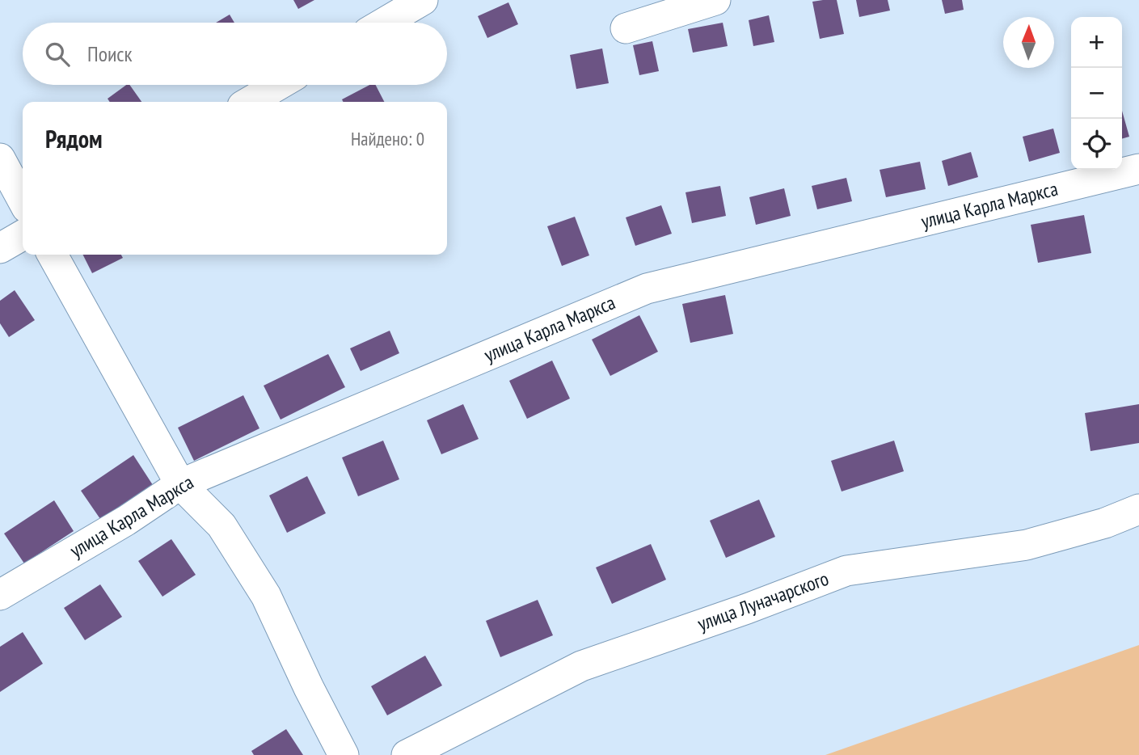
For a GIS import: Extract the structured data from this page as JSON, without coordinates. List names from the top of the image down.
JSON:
{
  "streets": {
    "street": ["улица Карла Маркса", "улица Луначарского"]
  },
  "north": "top",
  "page": {
    "map_buttons": ["+", "−"],
    "search": "Поиск",
    "heading": ["Рядом", "Найдено: 0"]
  }
}
